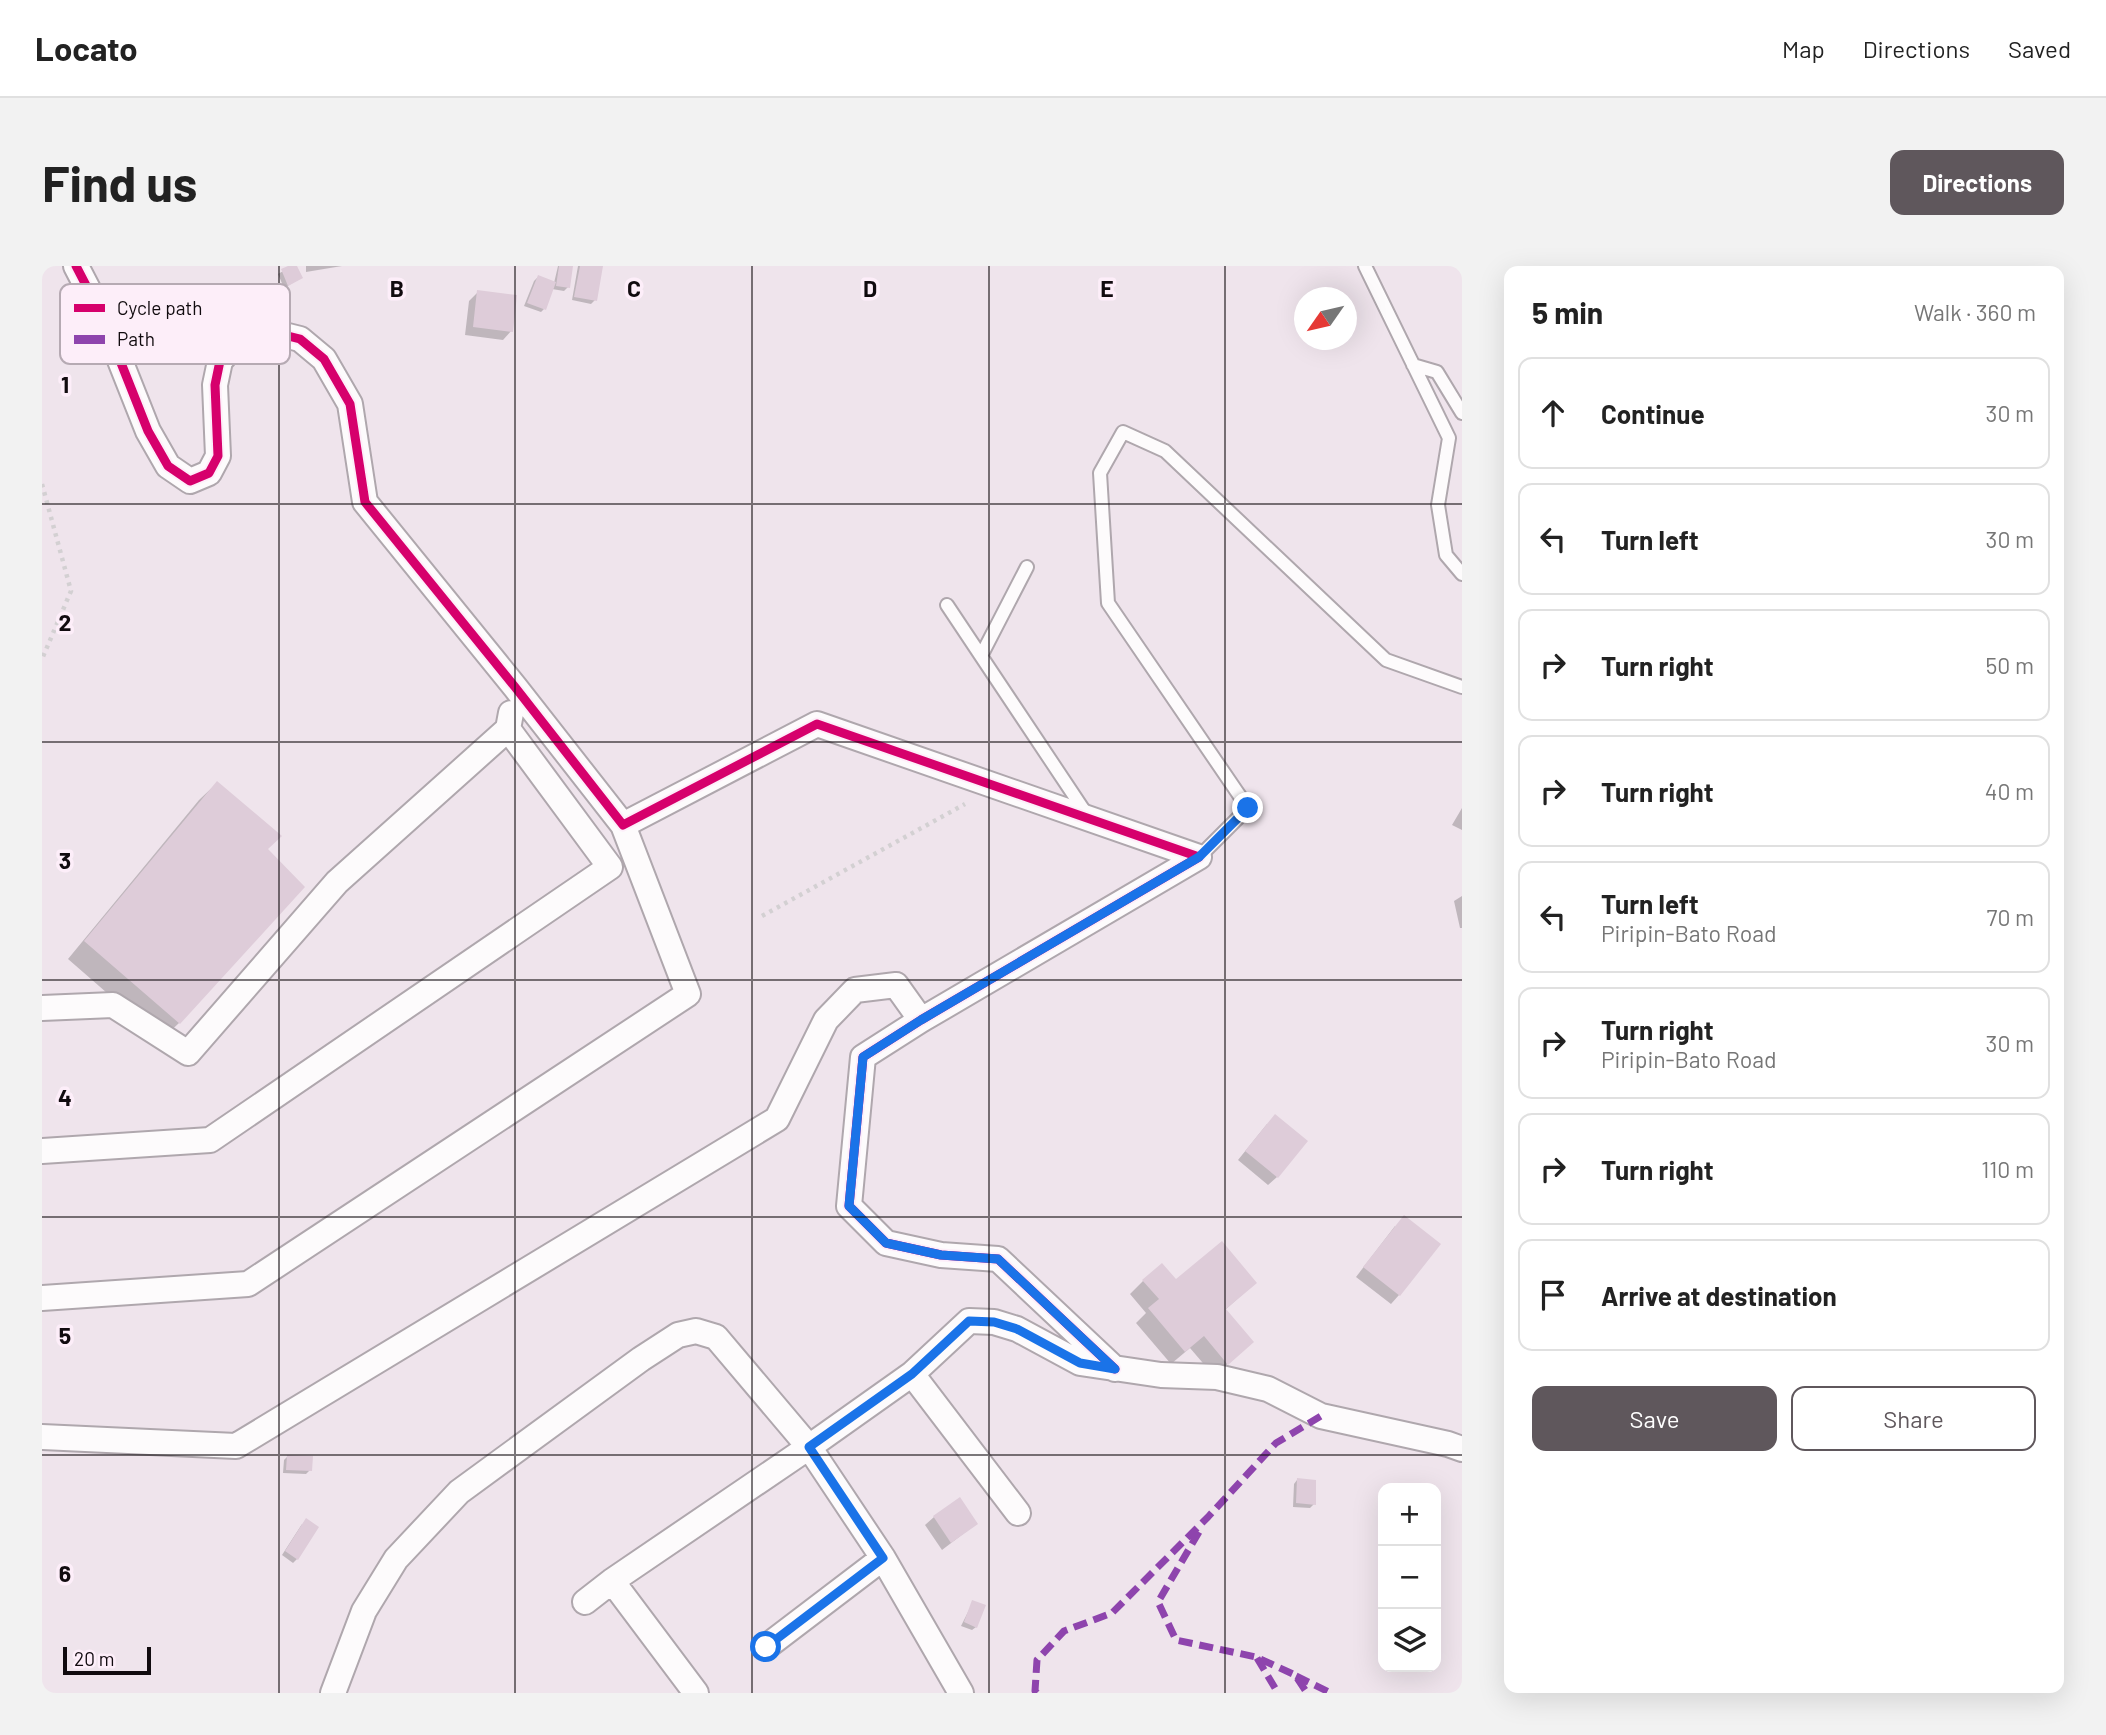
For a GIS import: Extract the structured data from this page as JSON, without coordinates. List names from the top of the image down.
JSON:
{
  "legend": ["Cycle path", "Path"],
  "scale_bar": "20 m",
  "north": "bottom left",
  "page": {
    "header": "Locato",
    "nav": ["Map", "Directions", "Saved"],
    "buttons": [
      "Directions",
      ["Save", "Share"]
    ],
    "title": "Find us",
    "heading": ["5 min", "Walk · 360 m"],
    "list": [
      ["Continue", "30 m"],
      ["Turn left", "30 m"],
      ["Turn right", "50 m"],
      ["Turn right", "40 m"],
      ["Turn left", "Piripin-Bato Road", "70 m"],
      ["Turn right", "Piripin-Bato Road", "30 m"],
      ["Turn right", "110 m"],
      "Arrive at destination"
    ],
    "map_buttons": ["+", "−"],
    "scale": "20 m"
  },
  "grid": {
    "columns": [
      "B",
      "C",
      "D",
      "E"
    ],
    "rows": [
      "1",
      "2",
      "3",
      "4",
      "5",
      "6"
    ]
  }
}
